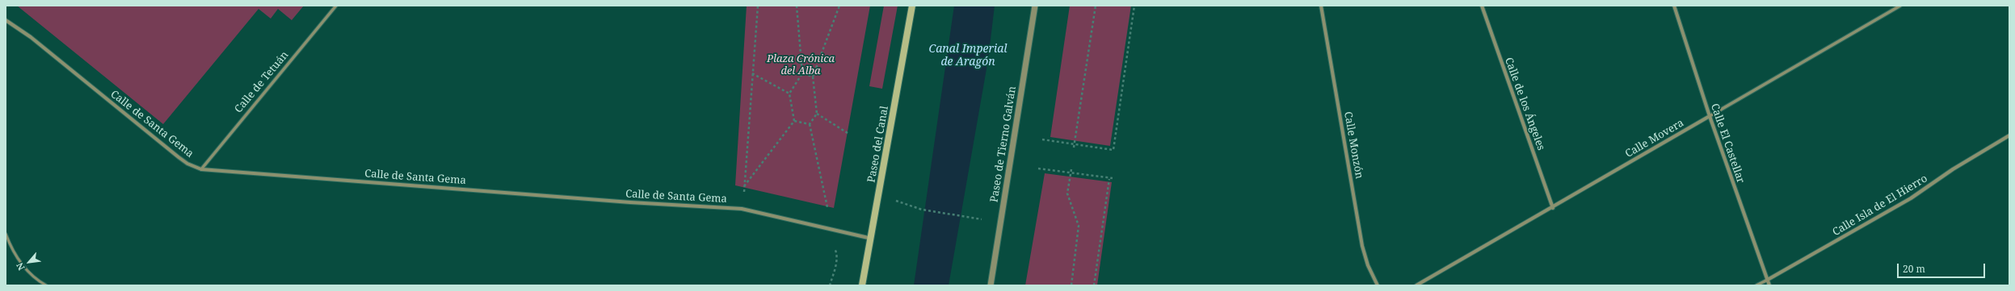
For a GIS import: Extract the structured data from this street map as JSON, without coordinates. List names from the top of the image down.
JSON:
{
  "streets": {
    "main road": ["Paseo del Canal"],
    "street": [
      "Calle de Tetuán",
      "Calle de los Ángeles",
      "Calle de Santa Gema",
      "Calle Movera",
      "Calle El Castellar",
      "Paseo de Tierno Galván",
      "Calle Monzón",
      "Calle Isla de El Hierro"
    ]
  },
  "crossings": [
    ["Calle de Tetuán", "Calle de Santa Gema"],
    ["Calle de los Ángeles", "Calle Movera"],
    ["Calle de Santa Gema", "Paseo del Canal"],
    ["Calle Movera", "Calle El Castellar"],
    ["Calle El Castellar", "Calle Isla de El Hierro"]
  ],
  "water": ["Canal Imperial de Aragón"],
  "parks": ["Plaza Crónica del Alba"],
  "scale_bar": "20 m",
  "north": "bottom left"
}
